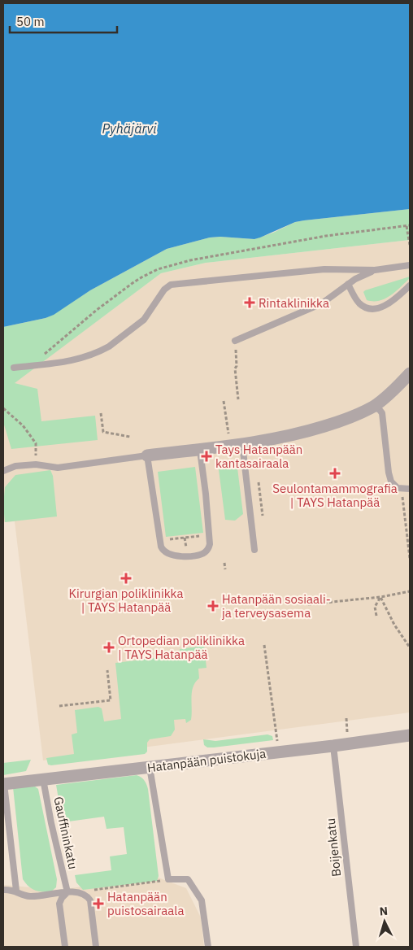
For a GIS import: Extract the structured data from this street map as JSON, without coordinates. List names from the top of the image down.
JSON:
{
  "streets": {
    "street": ["Hatanpään puistokuja"],
    "lane": ["Gauffininkatu", "Boijenkatu"]
  },
  "crossings": [
    ["Hatanpään puistokuja", "Gauffininkatu"],
    ["Hatanpään puistokuja", "Boijenkatu"]
  ],
  "water": ["Pyhäjärvi"],
  "places": {
    "health": [
      "Rintaklinikka",
      "Tays Hatanpään kantasairaala",
      "Seulontamammografia | TAYS Hatanpää",
      "Kirurgian poliklinikka | TAYS Hatanpää",
      "Hatanpään sosiaali- ja terveysasema",
      "Ortopedian poliklinikka | TAYS Hatanpää",
      "Hatanpään puistosairaala"
    ]
  },
  "scale_bar": "50 m",
  "north": "top"
}
